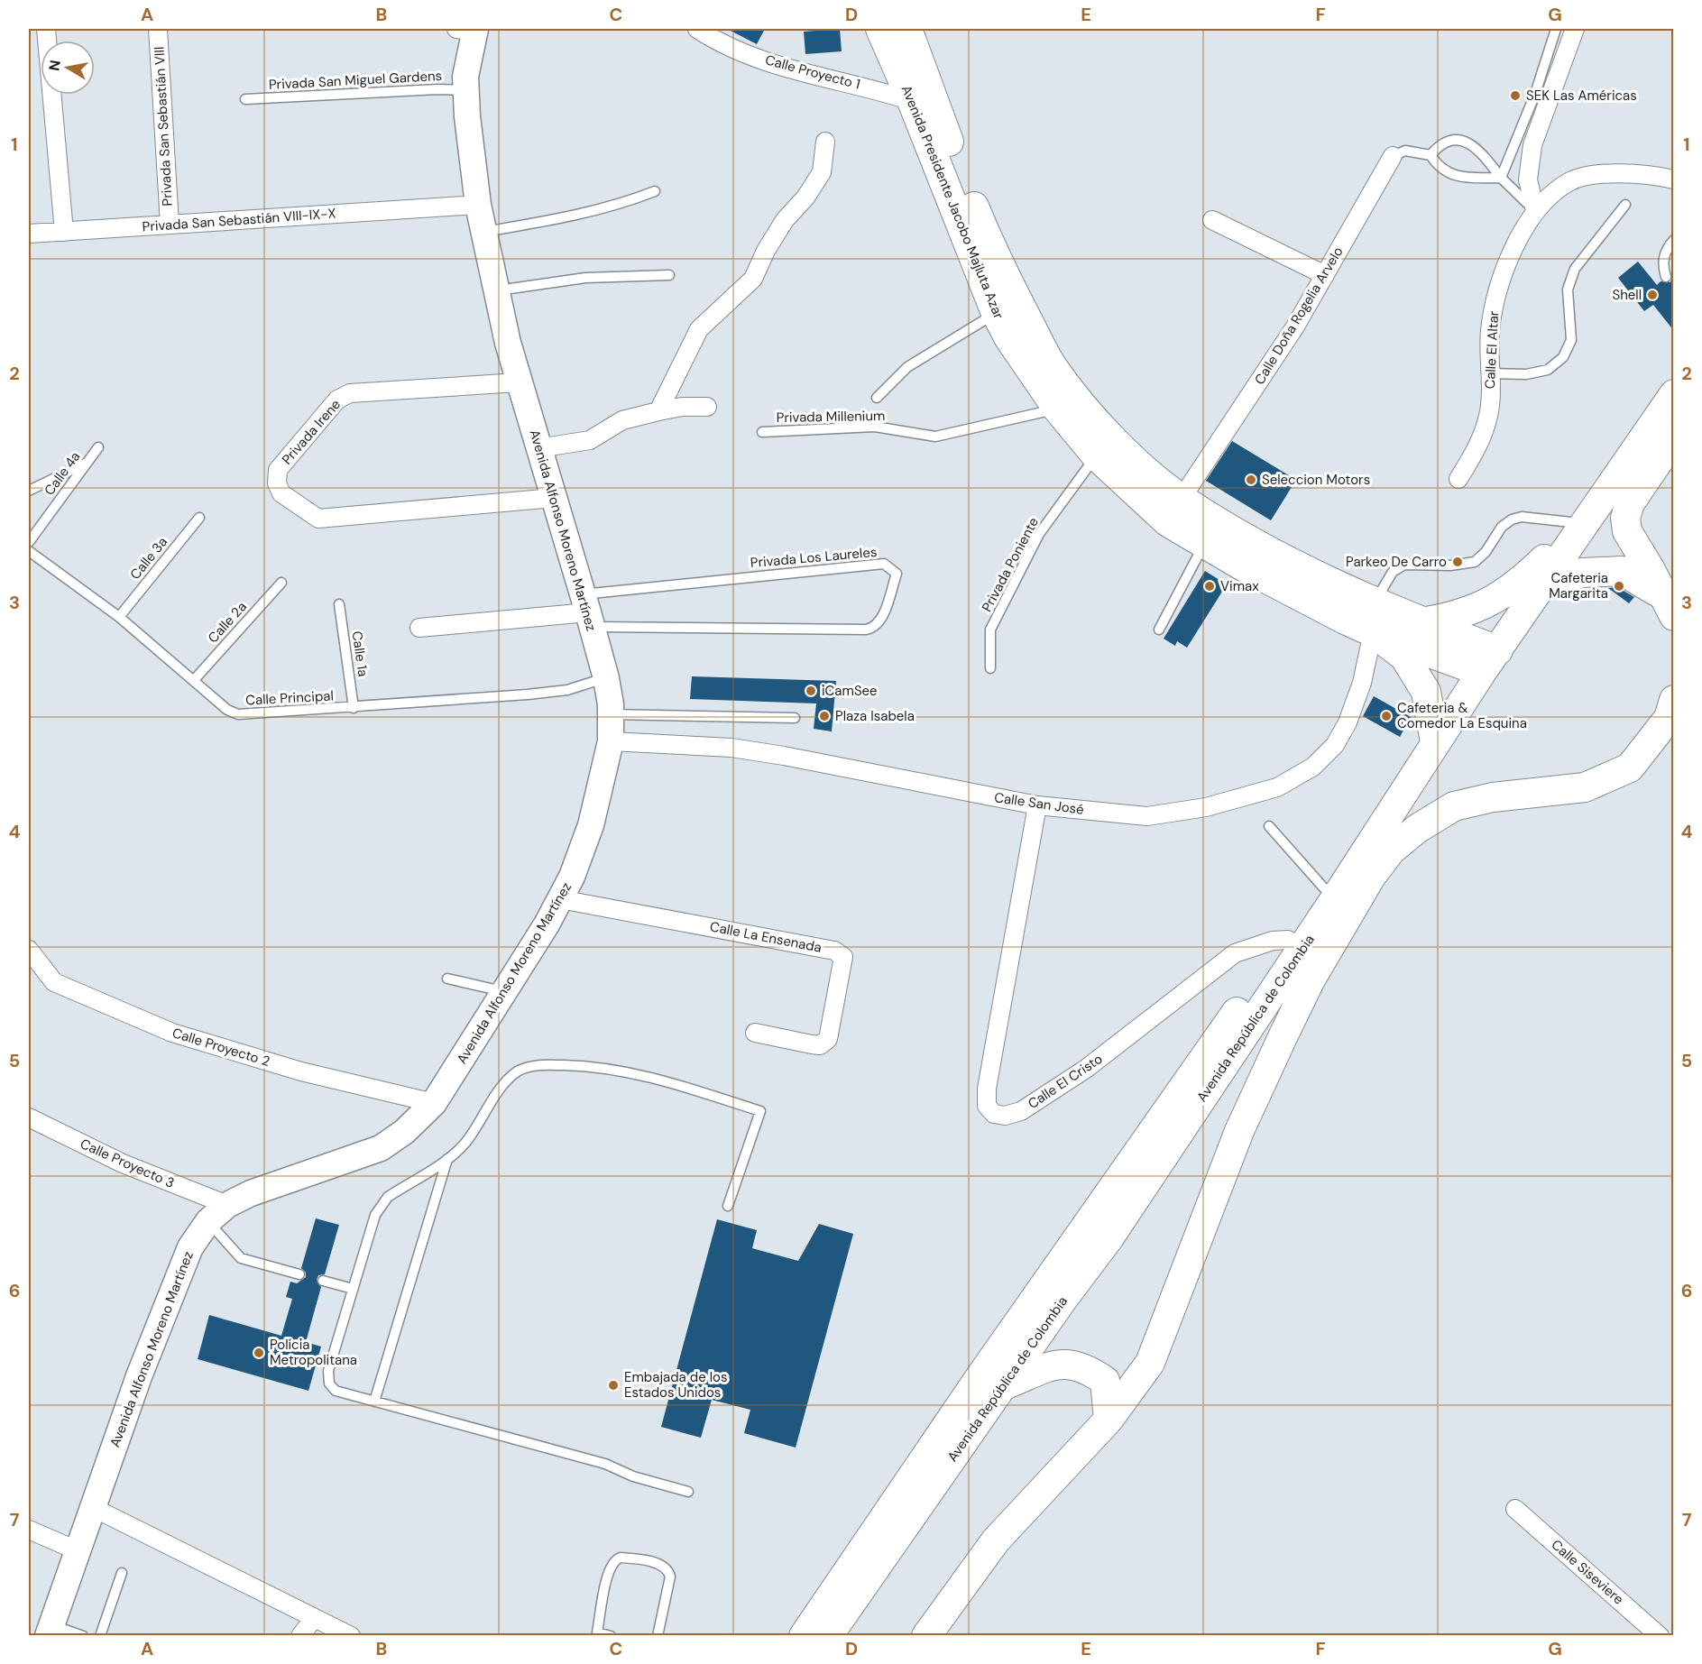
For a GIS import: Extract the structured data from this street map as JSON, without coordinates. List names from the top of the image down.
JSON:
{
  "streets": {
    "main road": ["Avenida Presidente Jacobo Majluta Azar", "Avenida Alfonso Moreno Martínez", "Avenida República de Colombia"],
    "street": [
      "Calle Proyecto 1",
      "Privada San Sebastián VIII",
      "Privada San Sebastián VIII-IX-X",
      "Calle Doña Rogelia Arvelo",
      "Calle El Altar",
      "Privada Irene",
      "Calle San José",
      "Calle La Ensenada",
      "Calle Proyecto 2",
      "Calle El Cristo",
      "Calle Proyecto 3",
      "Calle Siseviere"
    ],
    "lane": [
      "Privada San Miguel Gardens",
      "Privada Millenium",
      "Calle 4a",
      "Privada Los Laureles",
      "Calle 3a",
      "Privada Poniente",
      "Calle 2a",
      "Calle 1a",
      "Calle Principal"
    ]
  },
  "crossings": [
    ["Calle Proyecto 1", "Avenida Presidente Jacobo Majluta Azar"],
    ["Privada San Miguel Gardens", "Avenida Alfonso Moreno Martínez"],
    ["Privada San Sebastián VIII", "Privada San Sebastián VIII-IX-X"],
    ["Avenida Presidente Jacobo Majluta Azar", "Calle Doña Rogelia Arvelo"],
    ["Avenida Presidente Jacobo Majluta Azar", "Privada Millenium"],
    ["Avenida Presidente Jacobo Majluta Azar", "Privada Poniente"],
    ["Avenida Presidente Jacobo Majluta Azar", "Calle San José"],
    ["Avenida Presidente Jacobo Majluta Azar", "Avenida República de Colombia"],
    ["Privada San Sebastián VIII-IX-X", "Avenida Alfonso Moreno Martínez"],
    ["Privada Irene", "Avenida Alfonso Moreno Martínez"],
    ["Avenida Alfonso Moreno Martínez", "Privada Los Laureles"],
    ["Avenida Alfonso Moreno Martínez", "Calle Principal"],
    ["Avenida Alfonso Moreno Martínez", "Calle San José"],
    ["Avenida Alfonso Moreno Martínez", "Calle La Ensenada"],
    ["Avenida Alfonso Moreno Martínez", "Calle Proyecto 2"],
    ["Avenida Alfonso Moreno Martínez", "Calle Proyecto 3"],
    ["Calle 3a", "Calle Principal"],
    ["Calle 2a", "Calle Principal"],
    ["Calle 1a", "Calle Principal"],
    ["Calle San José", "Calle El Cristo"],
    ["Avenida República de Colombia", "Calle El Cristo"]
  ],
  "places": [
    "SEK Las Américas",
    "Shell",
    "Seleccion Motors",
    "Parkeo De Carro",
    "Vimax",
    "Cafeteria Margarita",
    "iCamSee",
    "Plaza Isabela",
    "Cafeteria & Comedor La Esquina",
    "Policia Metropolitana",
    "Embajada de los Estados Unidos"
  ],
  "north": "left",
  "grid": {
    "columns": [
      "A",
      "B",
      "C",
      "D",
      "E",
      "F",
      "G"
    ],
    "rows": [
      "1",
      "2",
      "3",
      "4",
      "5",
      "6",
      "7"
    ]
  }
}
